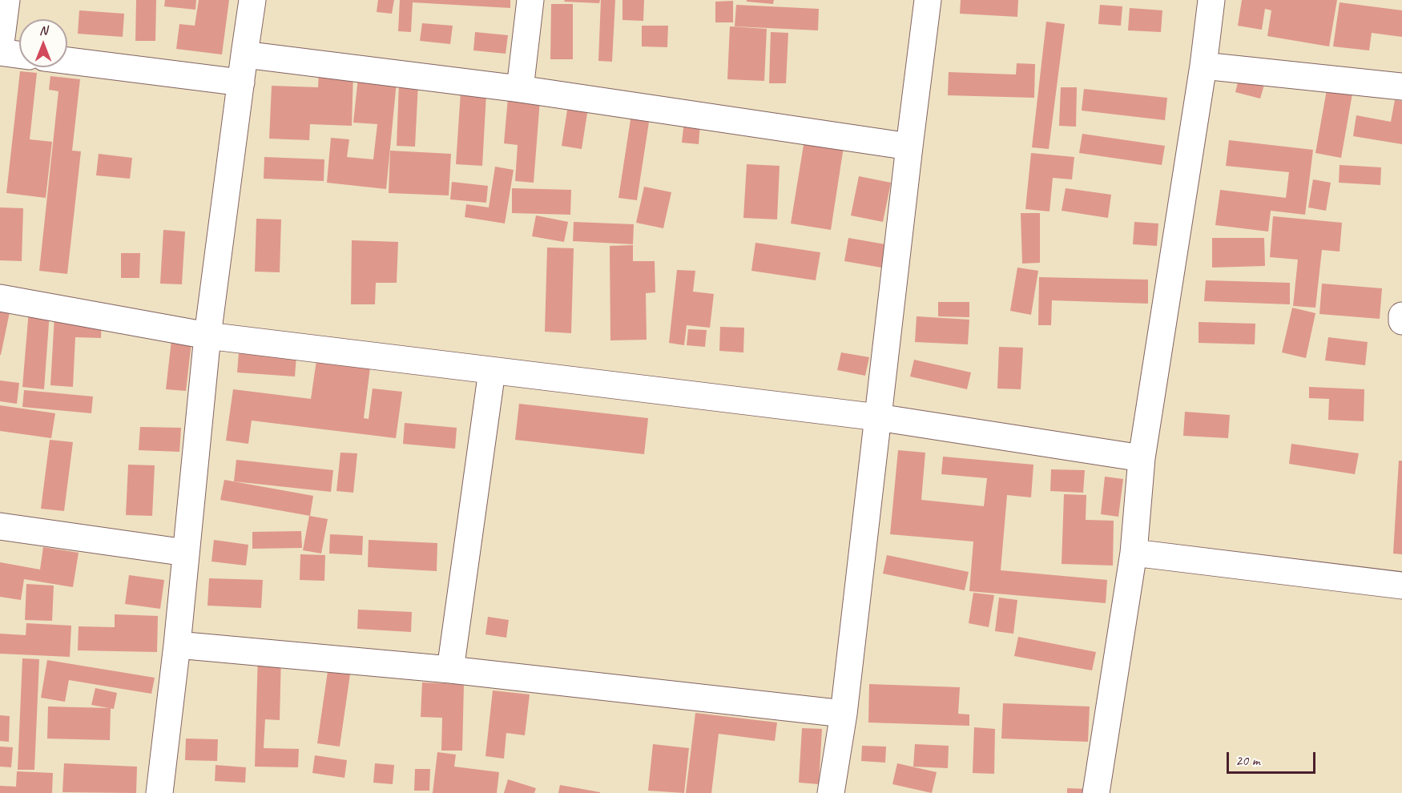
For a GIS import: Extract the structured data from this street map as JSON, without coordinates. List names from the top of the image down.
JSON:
{
  "scale_bar": "20 m",
  "north": "top"
}
